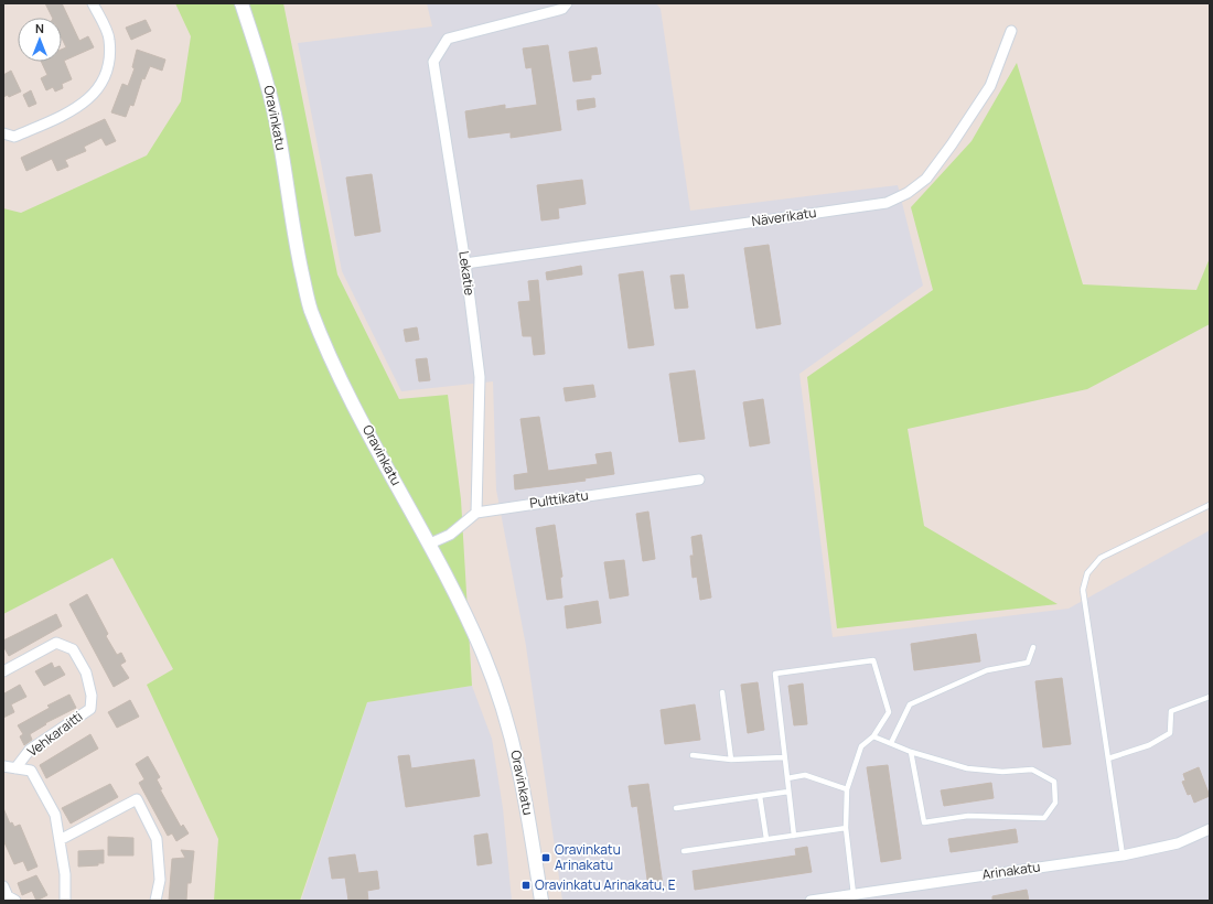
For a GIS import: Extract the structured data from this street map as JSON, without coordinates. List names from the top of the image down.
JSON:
{
  "streets": {
    "street": [
      "Oravinkatu",
      "Näverikatu",
      "Lekatie",
      "Pulttikatu",
      "Vehkaraitti",
      "Arinakatu"
    ]
  },
  "crossings": [
    ["Näverikatu", "Lekatie"],
    ["Lekatie", "Pulttikatu"]
  ],
  "places": {
    "transit": ["Oravinkatu Arinakatu", "Oravinkatu Arinakatu, E"]
  },
  "north": "top"
}
